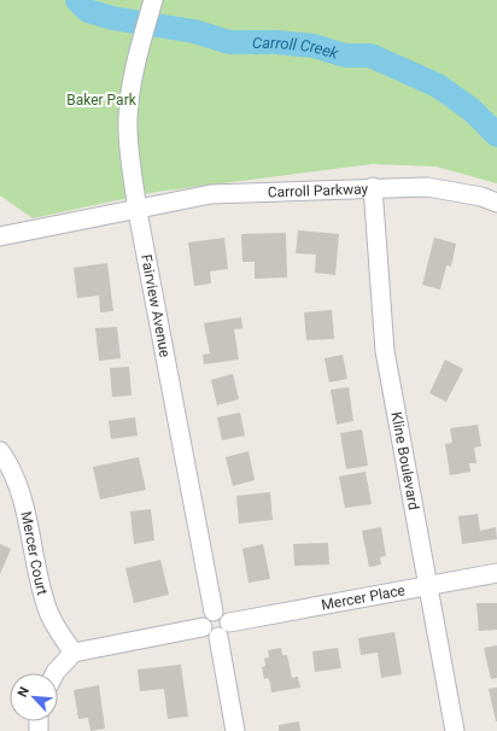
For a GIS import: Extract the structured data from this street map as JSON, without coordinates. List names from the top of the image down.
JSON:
{
  "streets": {
    "street": [
      "Carroll Parkway",
      "Fairview Avenue",
      "Kline Boulevard",
      "Mercer Court",
      "Mercer Place"
    ]
  },
  "crossings": [
    ["Carroll Parkway", "Fairview Avenue"],
    ["Carroll Parkway", "Kline Boulevard"],
    ["Fairview Avenue", "Mercer Place"],
    ["Kline Boulevard", "Mercer Place"]
  ],
  "water": ["Carroll Creek"],
  "parks": ["Baker Park"],
  "north": "top left"
}
